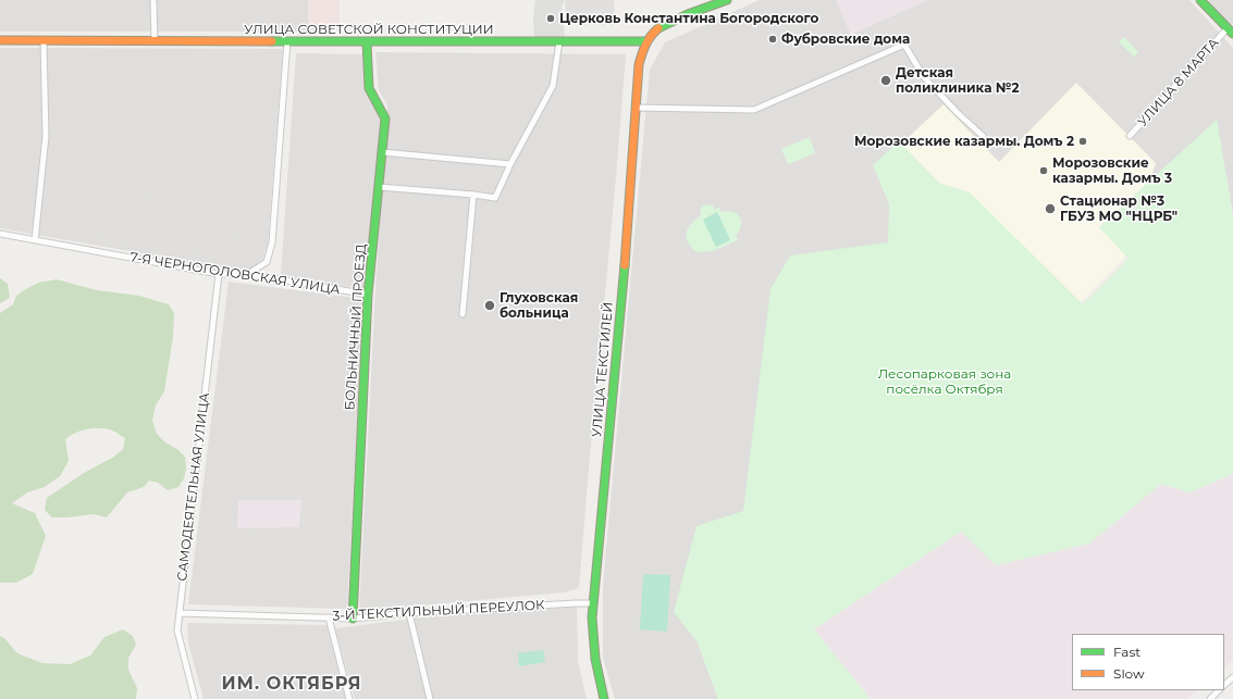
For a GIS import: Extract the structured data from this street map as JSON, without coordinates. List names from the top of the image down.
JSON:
{
  "streets": {
    "street": [
      "УЛИЦА СОВЕТСКОЙ КОНСТИТУЦИИ",
      "УЛИЦА 8 МАРТА",
      "7-Я ЧЕРНОГОЛОВСКАЯ УЛИЦА",
      "БОЛЬНИЧНЫЙ ПРОЕЗД",
      "УЛИЦА ТЕКСТИЛЕЙ",
      "САМОДЕЯТЕЛЬНАЯ УЛИЦА",
      "3-Й ТЕКСТИЛЬНЫЙ ПЕРЕУЛОК"
    ]
  },
  "crossings": [
    ["УЛИЦА СОВЕТСКОЙ КОНСТИТУЦИИ", "БОЛЬНИЧНЫЙ ПРОЕЗД"],
    ["УЛИЦА СОВЕТСКОЙ КОНСТИТУЦИИ", "УЛИЦА ТЕКСТИЛЕЙ"],
    ["7-Я ЧЕРНОГОЛОВСКАЯ УЛИЦА", "БОЛЬНИЧНЫЙ ПРОЕЗД"],
    ["7-Я ЧЕРНОГОЛОВСКАЯ УЛИЦА", "САМОДЕЯТЕЛЬНАЯ УЛИЦА"],
    ["БОЛЬНИЧНЫЙ ПРОЕЗД", "3-Й ТЕКСТИЛЬНЫЙ ПЕРЕУЛОК"],
    ["УЛИЦА ТЕКСТИЛЕЙ", "3-Й ТЕКСТИЛЬНЫЙ ПЕРЕУЛОК"],
    ["САМОДЕЯТЕЛЬНАЯ УЛИЦА", "3-Й ТЕКСТИЛЬНЫЙ ПЕРЕУЛОК"]
  ],
  "districts": ["ИМ. ОКТЯБРЯ"],
  "parks": ["Лесопарковая зона посёлка Октября"],
  "places": [
    "Церковь Константина Богородского",
    "Фубровские дома",
    "Детская поликлиника №2",
    "Морозовские казармы. Домъ 2",
    "Морозовские казармы. Домъ 3",
    "Стационар №3 ГБУЗ МО \"НЦРБ\"",
    "Глуховская больница"
  ],
  "legend": ["Fast", "Slow"]
}
